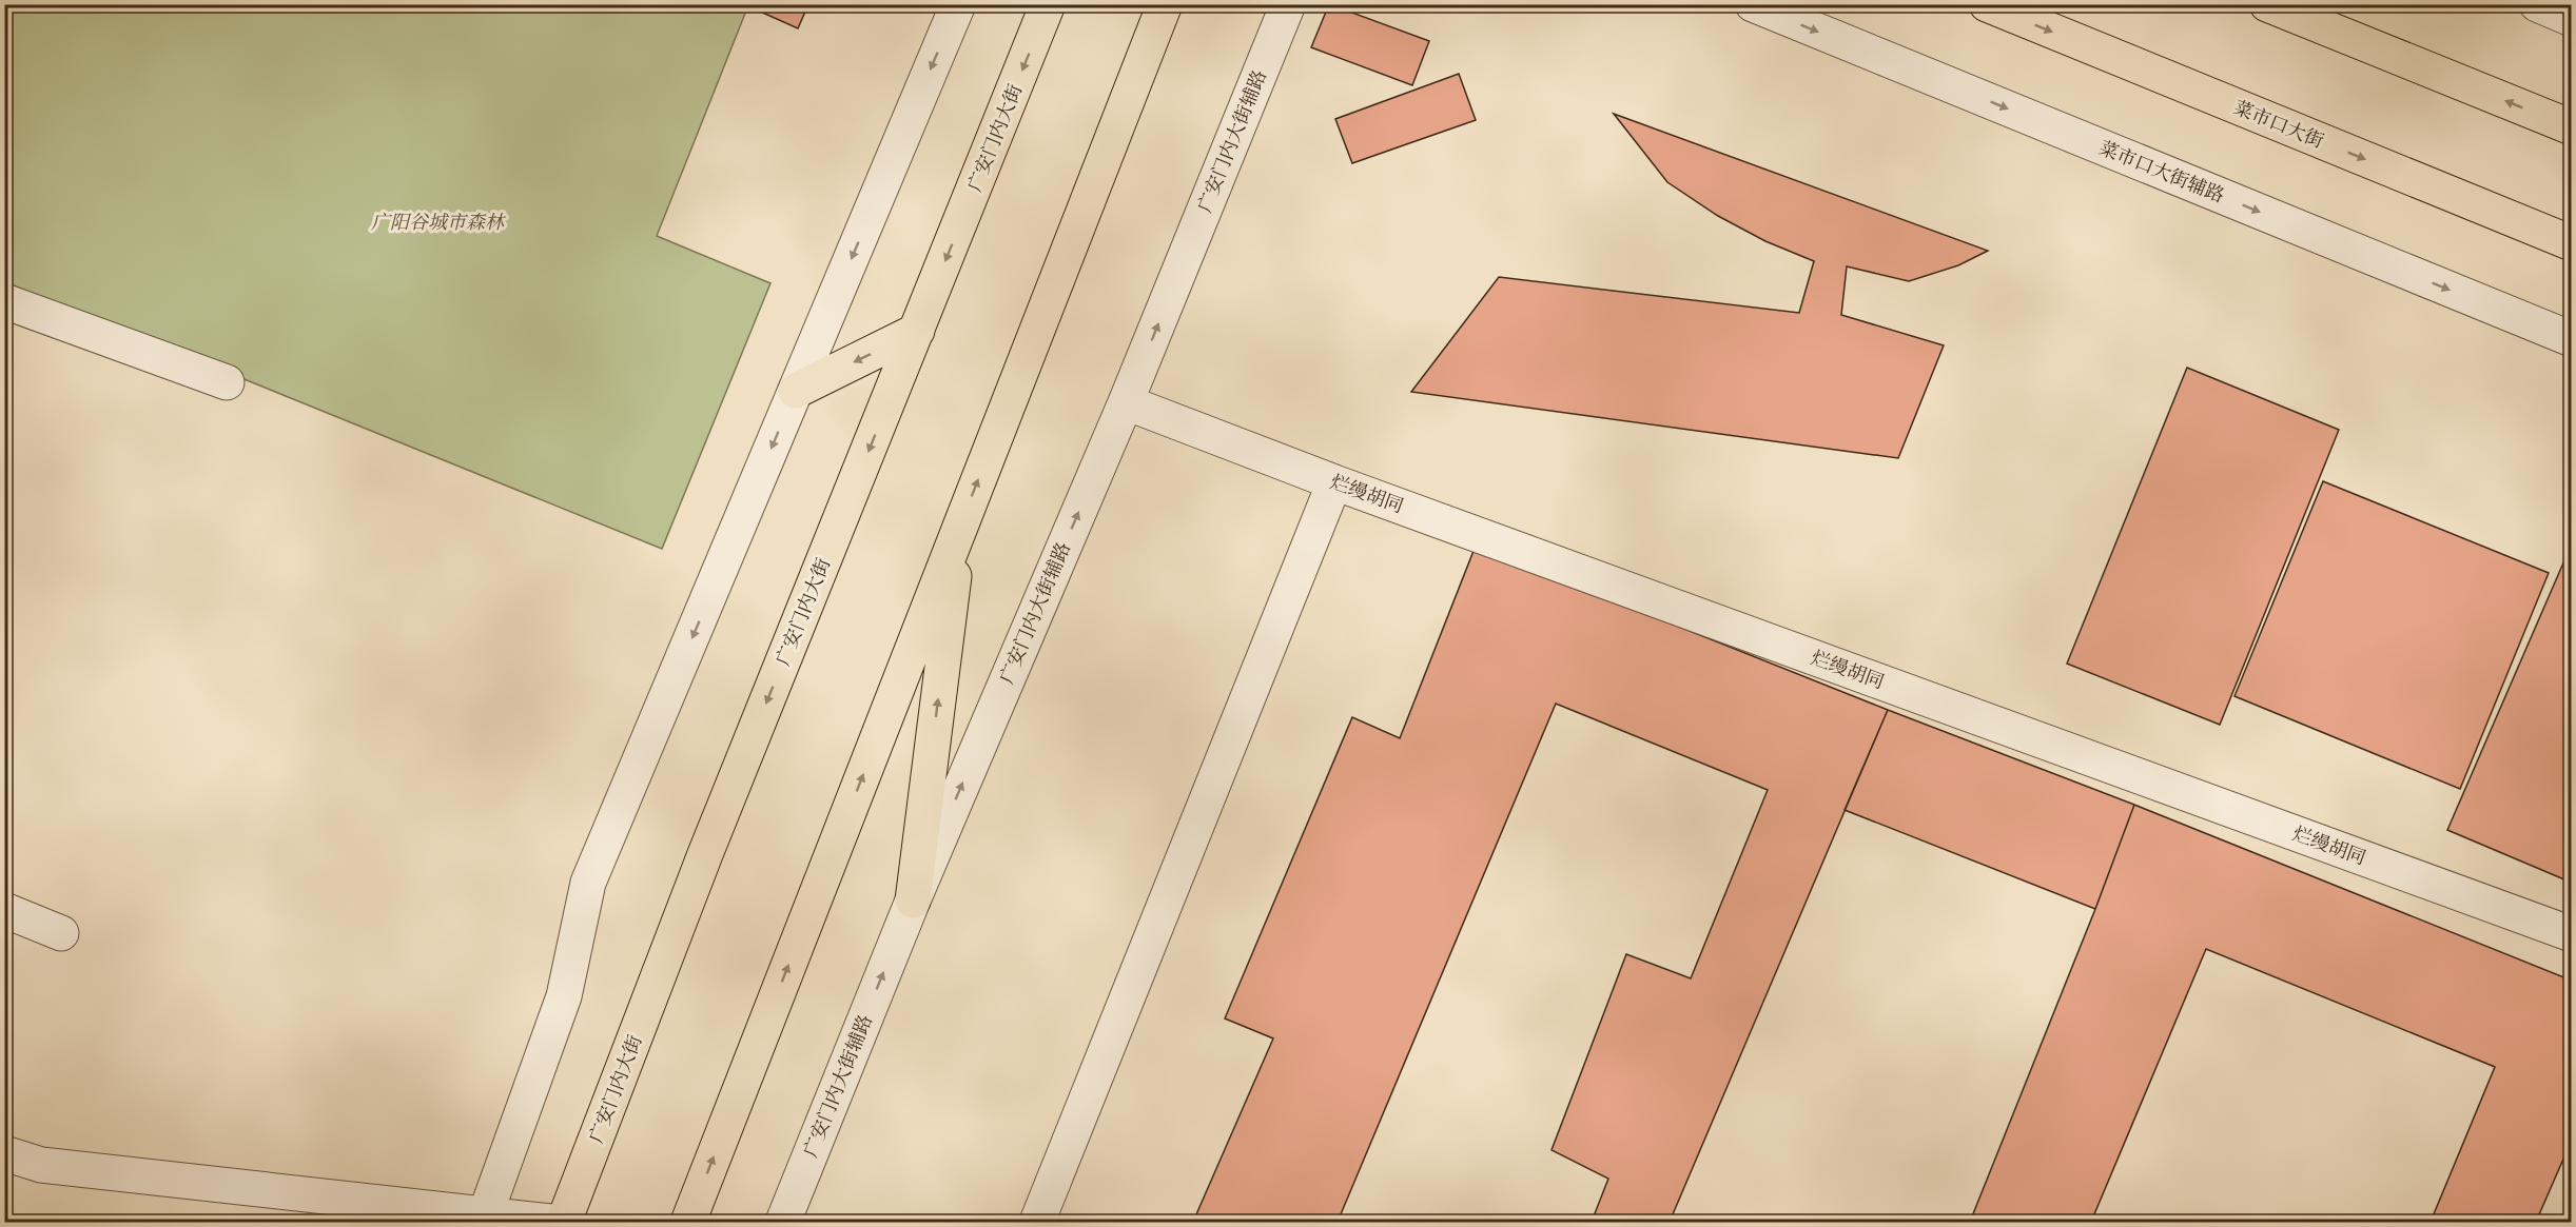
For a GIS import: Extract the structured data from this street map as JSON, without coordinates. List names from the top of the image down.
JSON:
{
  "streets": {
    "main road": ["菜市口大街", "广安门内大街"],
    "street": ["广安门内大街辅路", "菜市口大街辅路", "烂缦胡同"]
  },
  "crossings": [
    ["广安门内大街辅路", "烂缦胡同"]
  ],
  "one_way": ["菜市口大街辅路"],
  "parks": ["广阳谷城市森林"]
}
